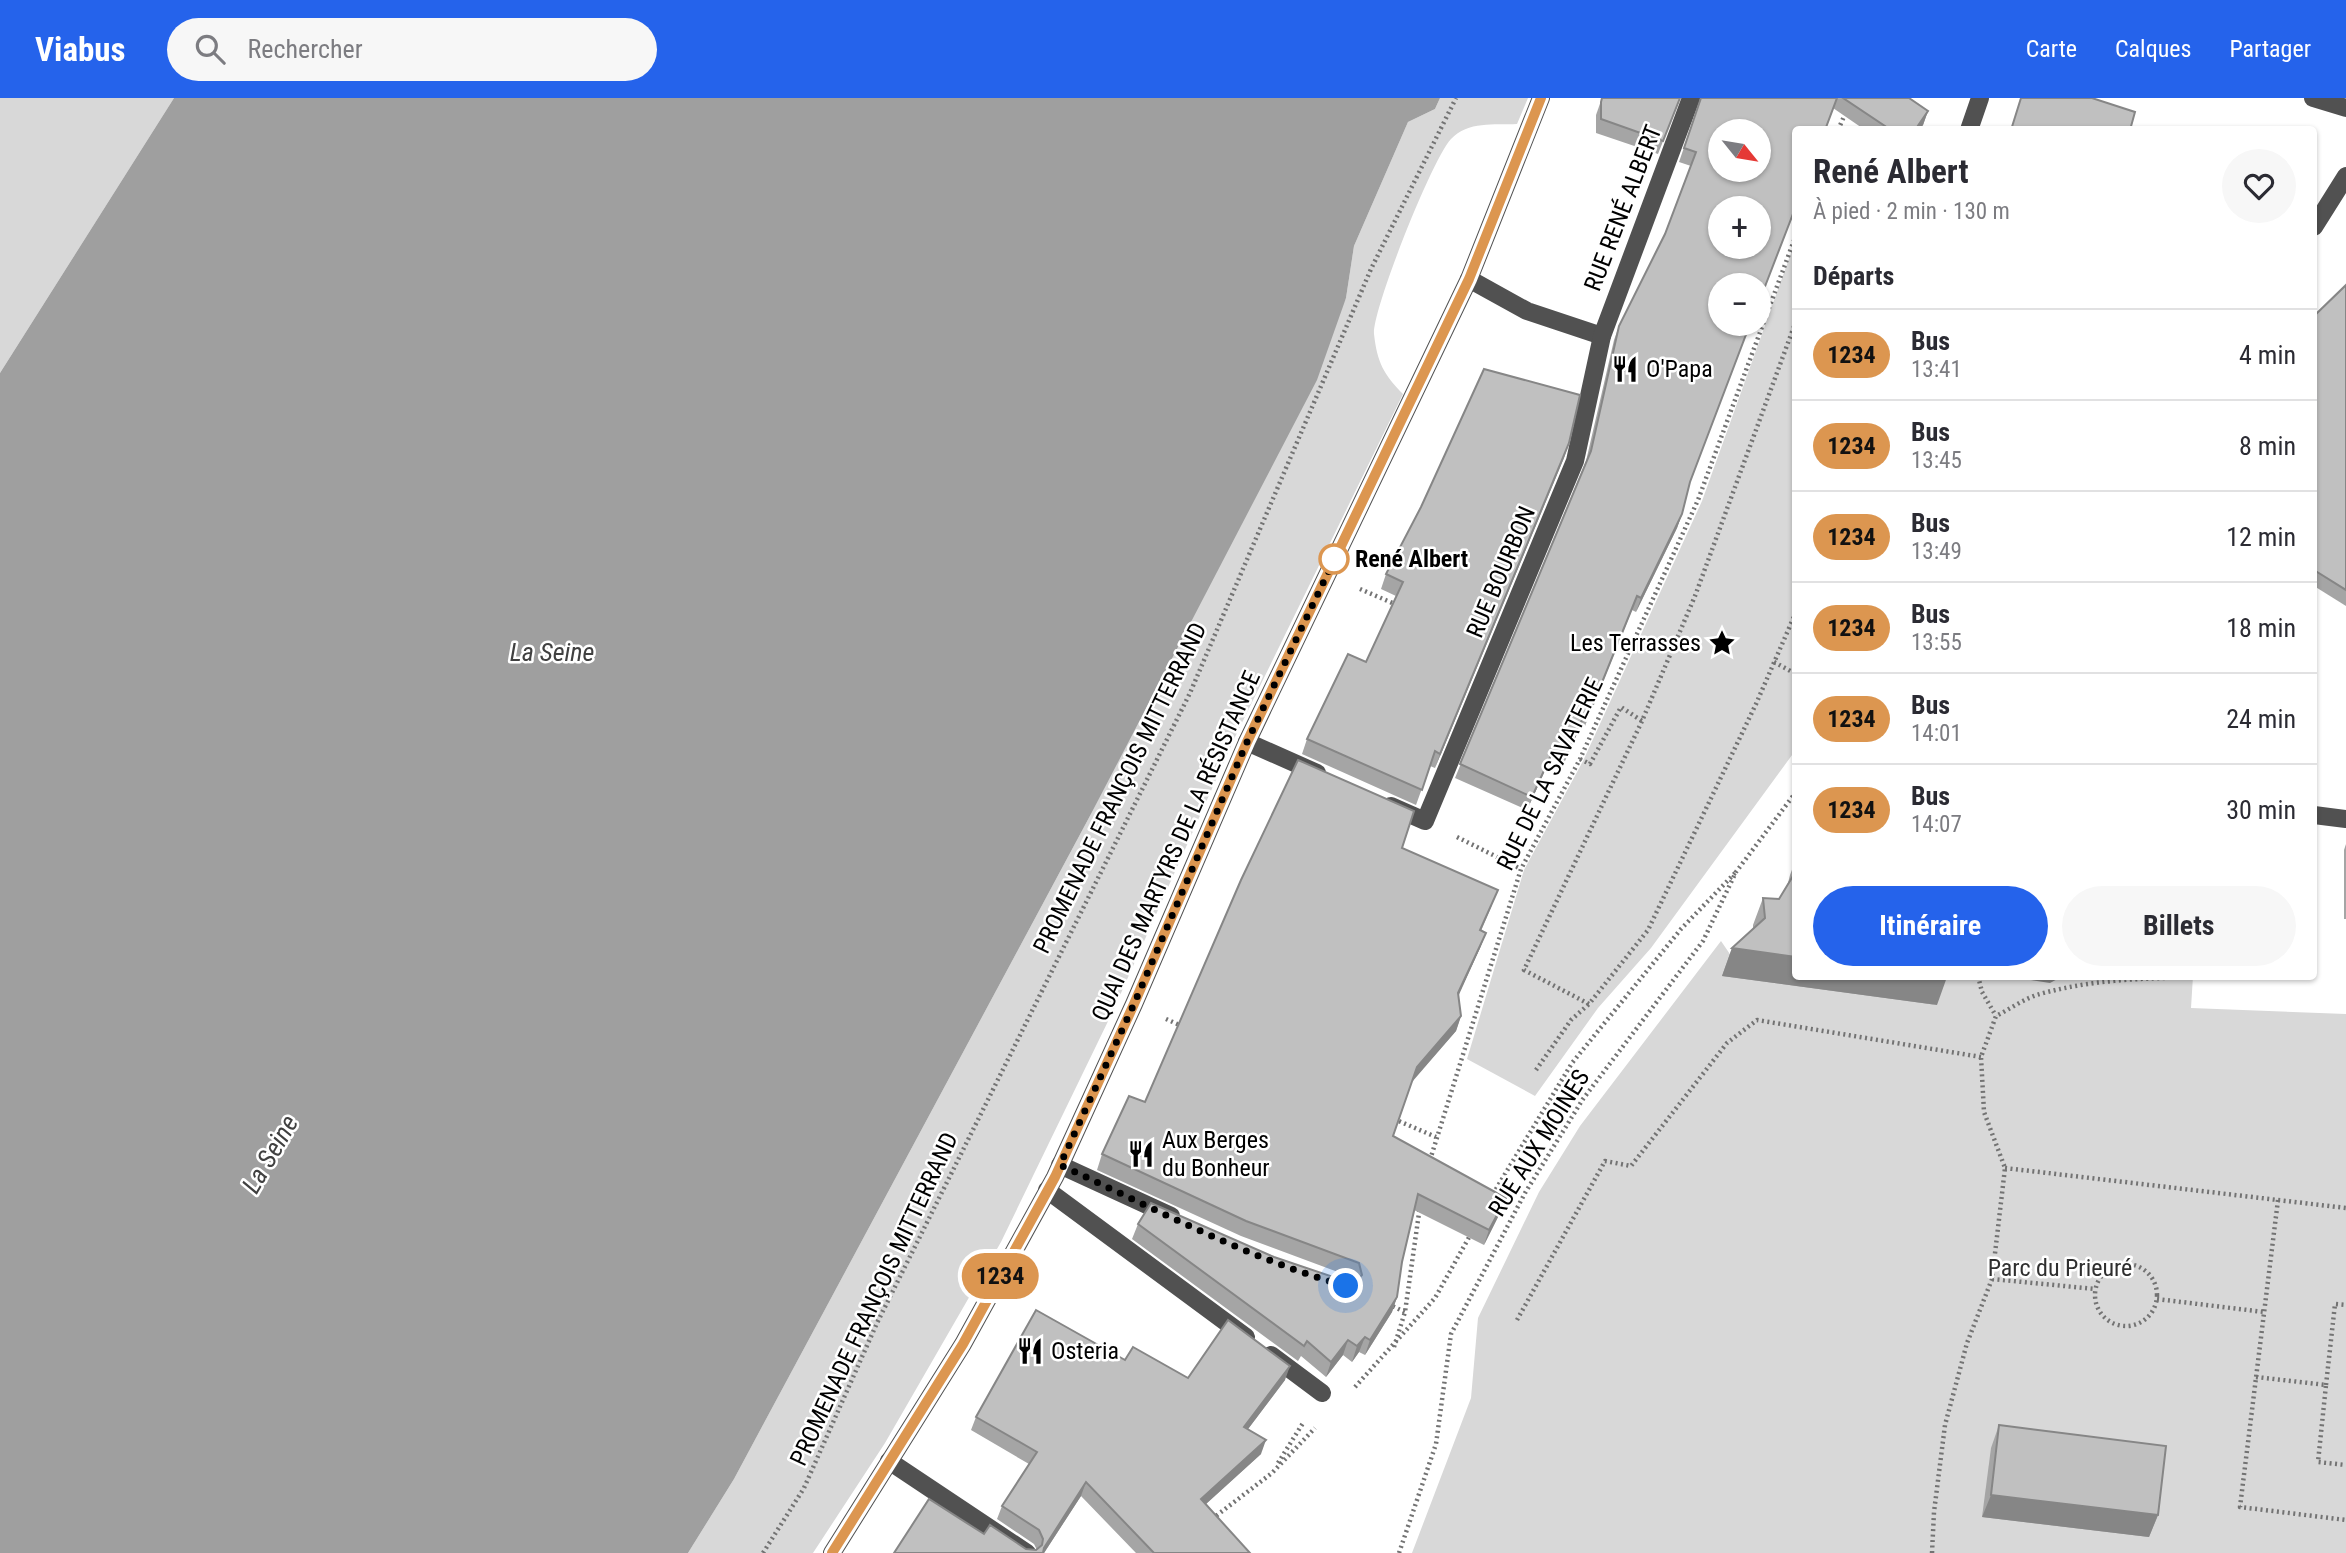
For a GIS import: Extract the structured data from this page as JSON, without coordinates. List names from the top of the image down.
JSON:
{
  "streets": {
    "street": ["RUE RENÉ ALBERT", "RUE BOURBON", "QUAI DES MARTYRS DE LA RÉSISTANCE"],
    "path": ["RUE DE LA SAVATERIE", "PROMENADE FRANÇOIS MITTERRAND", "RUE AUX MOINES"]
  },
  "crossings": [
    ["RUE RENÉ ALBERT", "RUE BOURBON"]
  ],
  "water": ["La Seine"],
  "parks": ["Parc du Prieuré"],
  "places": {
    "restaurant": ["O'Papa", "Aux Berges du Bonheur", "Osteria"],
    "other": ["René Albert"],
    "place": ["Les Terrasses"]
  },
  "lines": ["bus line 1234"],
  "north": "bottom right",
  "page": {
    "header": "Viabus",
    "search": "Rechercher",
    "nav": ["Carte", "Calques", "Partager"],
    "on_map": "1234",
    "map_buttons": ["+", "−"],
    "heading": [
      ["René Albert", "À pied · 2 min · 130 m"],
      "Départs"
    ],
    "list": [
      {
        "mark": "1234",
        "name": "Bus",
        "note": "13:41",
        "value": "4 min"
      },
      {
        "mark": "1234",
        "name": "Bus",
        "note": "13:45",
        "value": "8 min"
      },
      {
        "mark": "1234",
        "name": "Bus",
        "note": "13:49",
        "value": "12 min"
      },
      {
        "mark": "1234",
        "name": "Bus",
        "note": "13:55",
        "value": "18 min"
      },
      {
        "mark": "1234",
        "name": "Bus",
        "note": "14:01",
        "value": "24 min"
      },
      {
        "mark": "1234",
        "name": "Bus",
        "note": "14:07",
        "value": "30 min"
      }
    ],
    "buttons": ["Itinéraire", "Billets"]
  }
}
